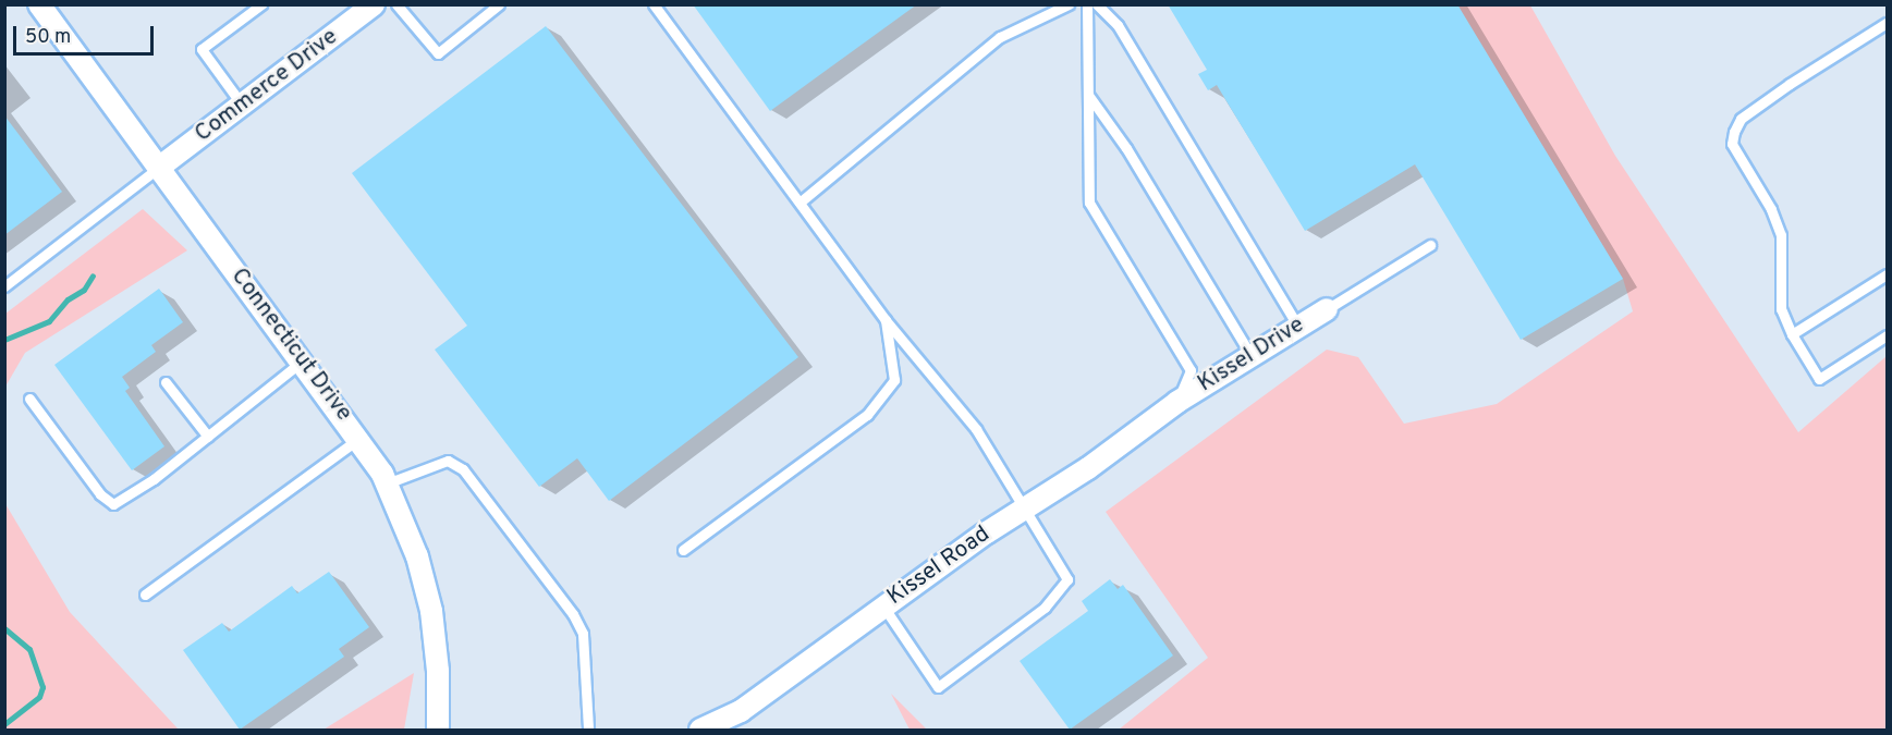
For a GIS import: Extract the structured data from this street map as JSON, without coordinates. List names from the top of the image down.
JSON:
{
  "streets": {
    "street": [
      "Commerce Drive",
      "Connecticut Drive",
      "Kissel Drive",
      "Kissel Road"
    ]
  },
  "crossings": [
    ["Commerce Drive", "Connecticut Drive"],
    ["Kissel Drive", "Kissel Road"]
  ],
  "scale_bar": "50 m"
}
